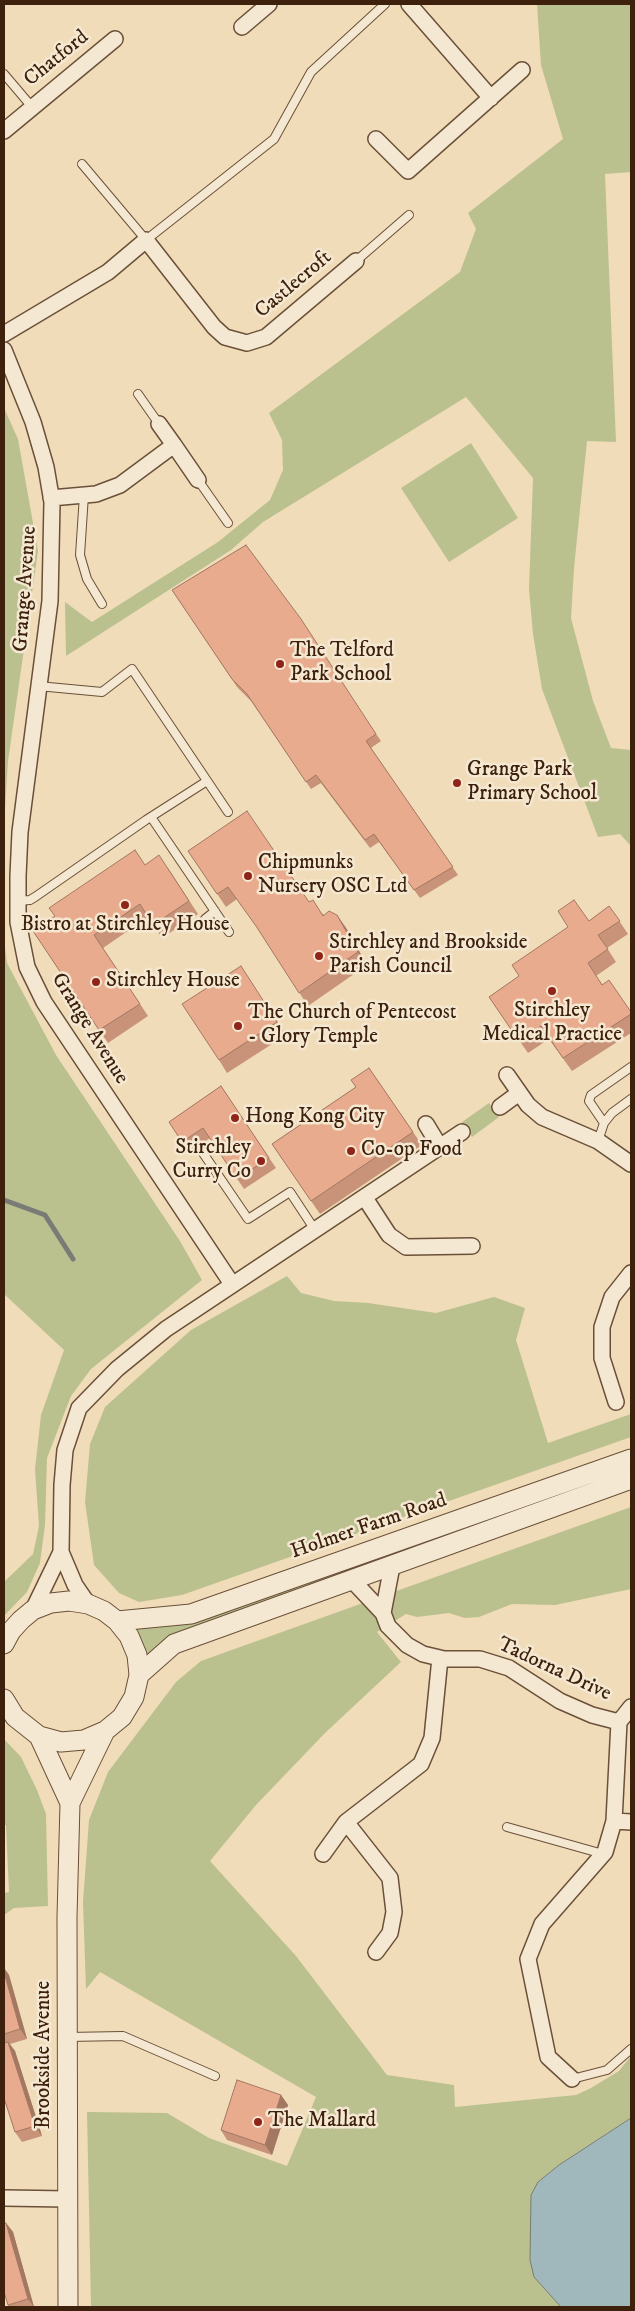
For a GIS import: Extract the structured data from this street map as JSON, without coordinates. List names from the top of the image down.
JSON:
{
  "streets": {
    "street": [
      "Chatford",
      "Castlecroft",
      "Grange Avenue",
      "Holmer Farm Road",
      "Tadorna Drive",
      "Brookside Avenue"
    ]
  },
  "crossings": [
    ["Holmer Farm Road", "Tadorna Drive"]
  ],
  "places": [
    "The Telford Park School",
    "Grange Park Primary School",
    "Chipmunks Nursery OSC Ltd",
    "Bistro at Stirchley House",
    "Stirchley and Brookside Parish Council",
    "Stirchley House",
    "Stirchley Medical Practice",
    "The Church of Pentecost - Glory Temple",
    "Hong Kong City",
    "Co-op Food",
    "Stirchley Curry Co",
    "The Mallard"
  ]
}
